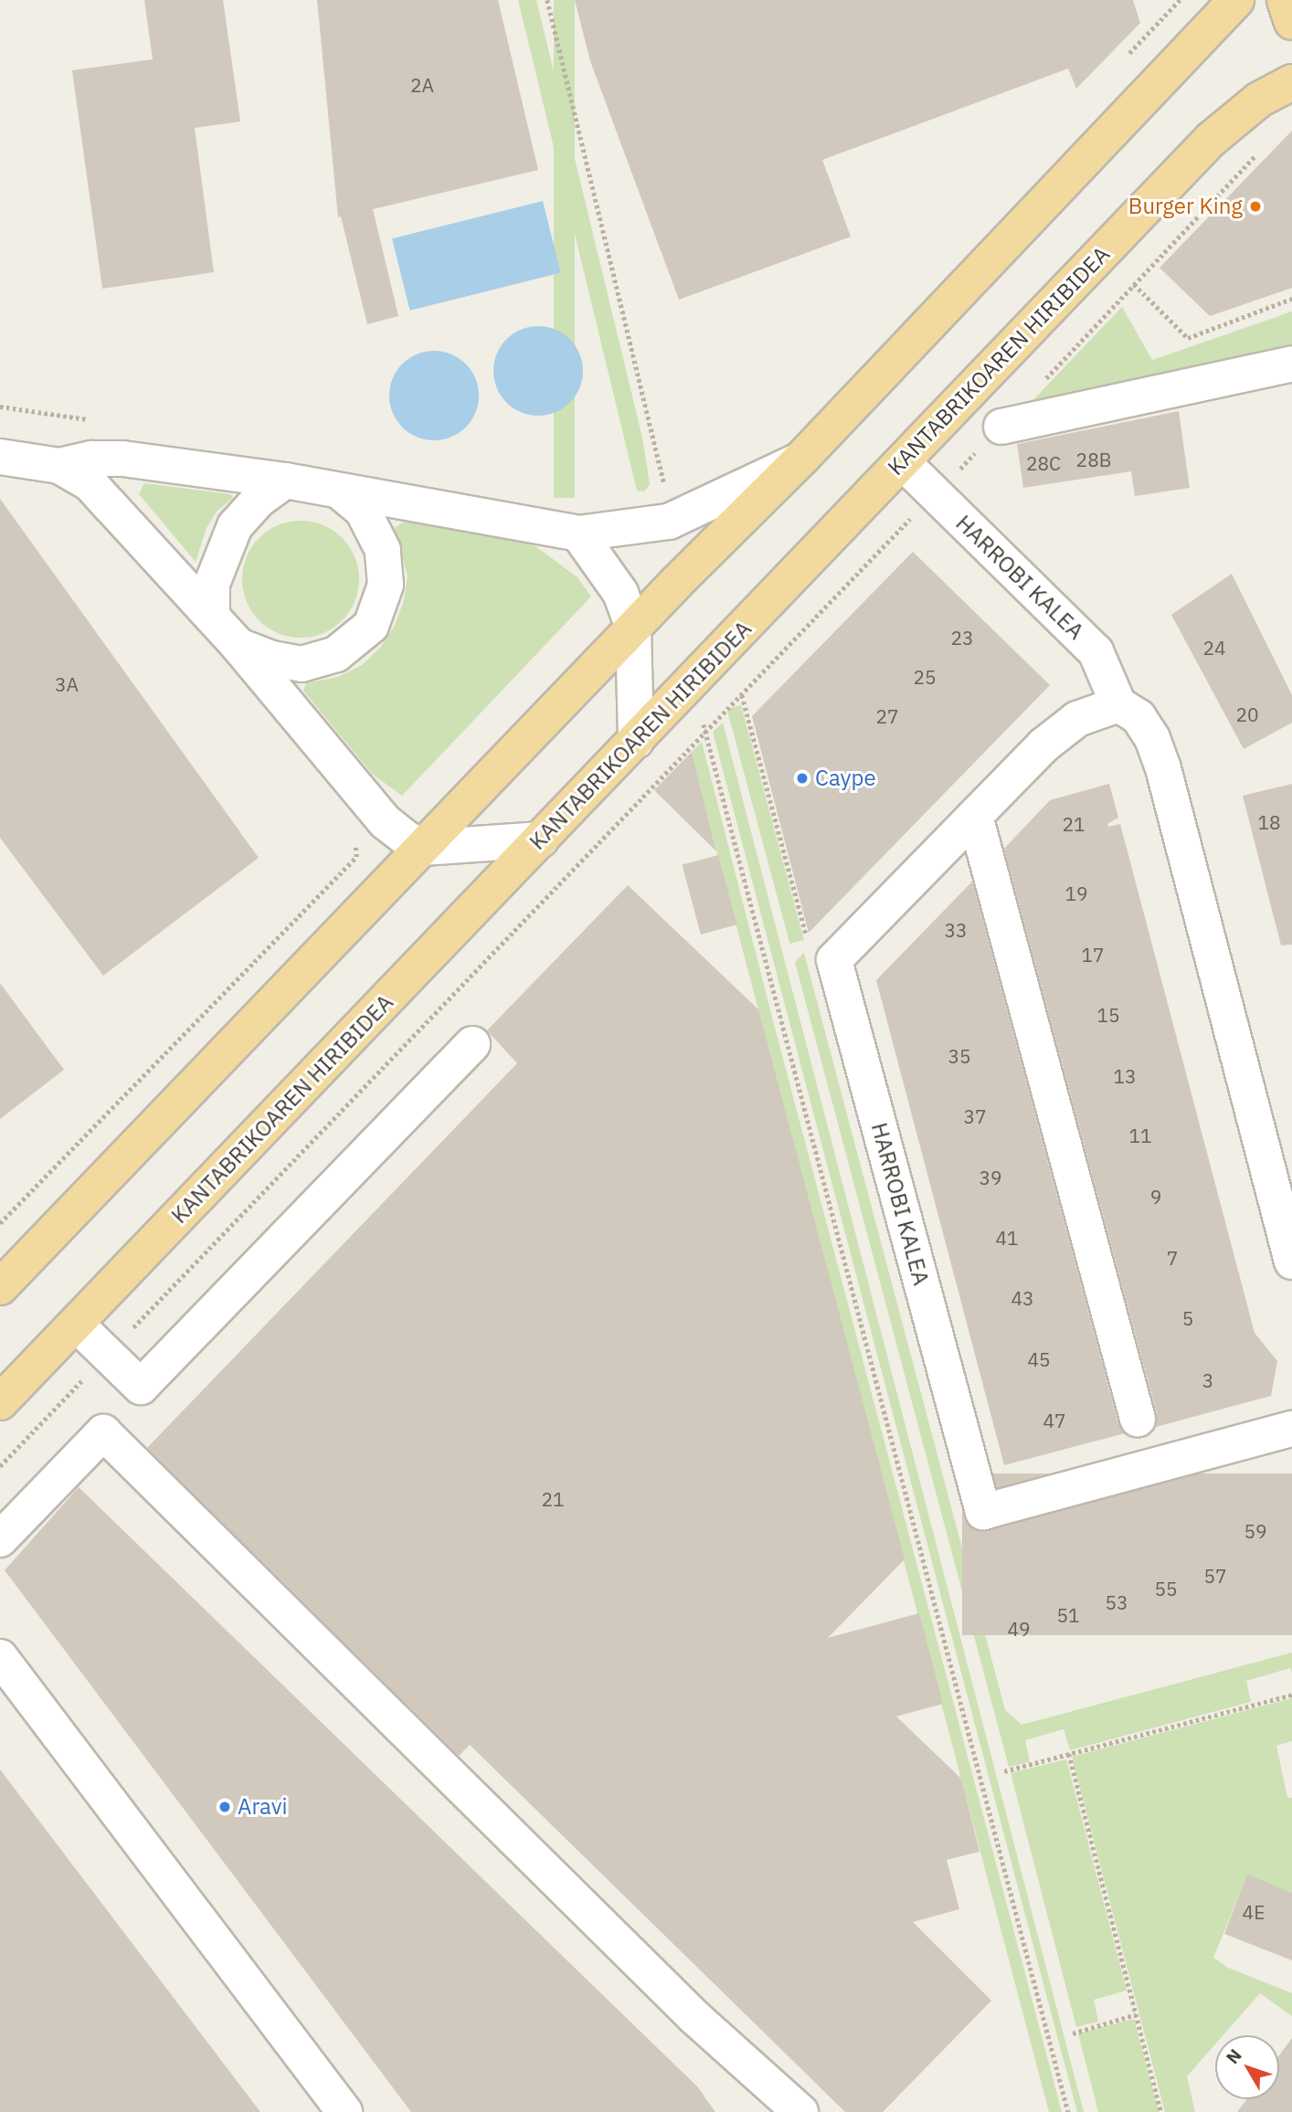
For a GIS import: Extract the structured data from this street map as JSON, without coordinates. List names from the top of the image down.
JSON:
{
  "streets": {
    "main road": ["KANTABRIKOAREN HIRIBIDEA"],
    "street": ["HARROBI KALEA"]
  },
  "crossings": [
    ["KANTABRIKOAREN HIRIBIDEA", "HARROBI KALEA"]
  ],
  "places": ["Burger King", "Caype", "Aravi"],
  "house_numbers": [
    "2A",
    "28B",
    "28C",
    "23",
    "24",
    "25",
    "3A",
    "20",
    "27",
    "18",
    "21",
    "19",
    "33",
    "17",
    "15",
    "35",
    "13",
    "37",
    "11",
    "39",
    "9",
    "41",
    "7",
    "43",
    "5",
    "45",
    "3",
    "47",
    "21",
    "59",
    "57",
    "55",
    "53",
    "51",
    "49",
    "4E"
  ],
  "north": "top left"
}
